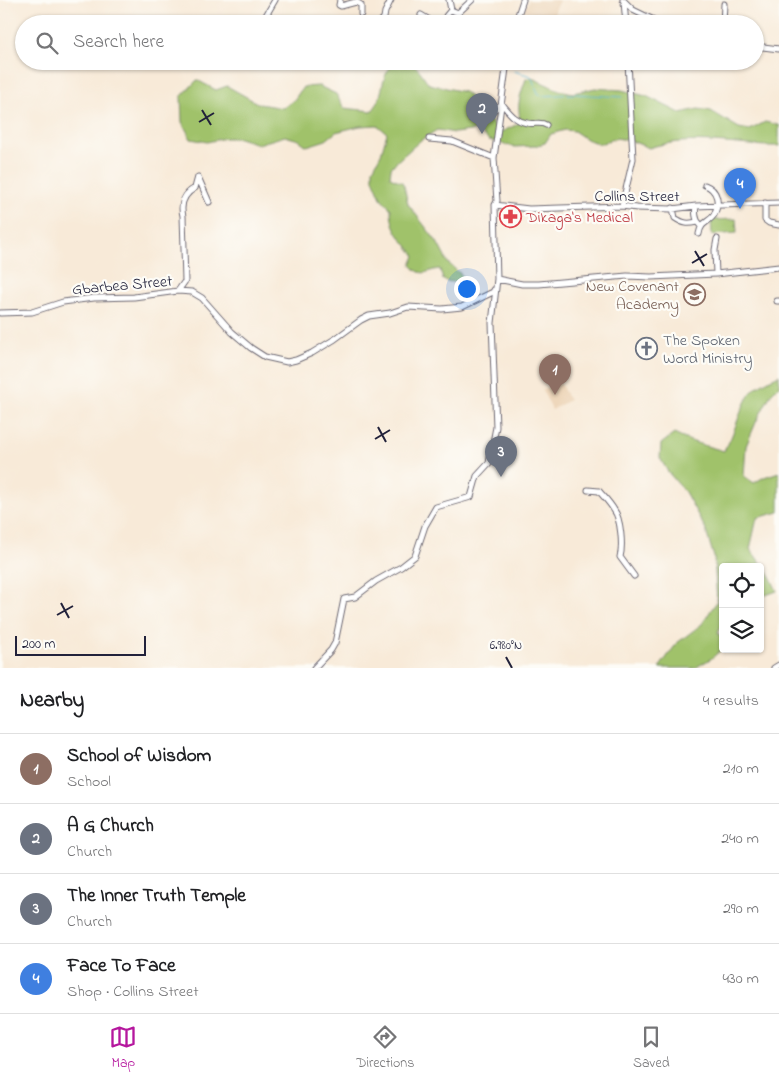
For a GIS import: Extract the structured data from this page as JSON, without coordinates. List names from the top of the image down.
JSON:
{
  "streets": {
    "street": ["Collins Street", "Gbarbea Street"]
  },
  "places": {
    "pharmacy": ["Dikaga's Medical"],
    "school or university": ["New Covenant Academy"],
    "church": ["The Spoken Word Ministry"]
  },
  "scale_bar": "200 m",
  "page": {
    "search": "Search here",
    "pins": [
      "2",
      "4",
      "1",
      "3"
    ],
    "scale": "200 m",
    "heading": ["Nearby", "4 results"],
    "list": [
      {
        "mark": "1",
        "name": "School of Wisdom",
        "note": "School",
        "value": "210 m"
      },
      {
        "mark": "2",
        "name": "A G Church",
        "note": "Church",
        "value": "240 m"
      },
      {
        "mark": "3",
        "name": "The Inner Truth Temple",
        "note": "Church",
        "value": "290 m"
      },
      {
        "mark": "4",
        "name": "Face To Face",
        "note": "Shop · Collins Street",
        "value": "430 m"
      }
    ],
    "nav": ["Map", "Directions", "Saved"]
  },
  "coordinates": ["6.980°N"]
}
